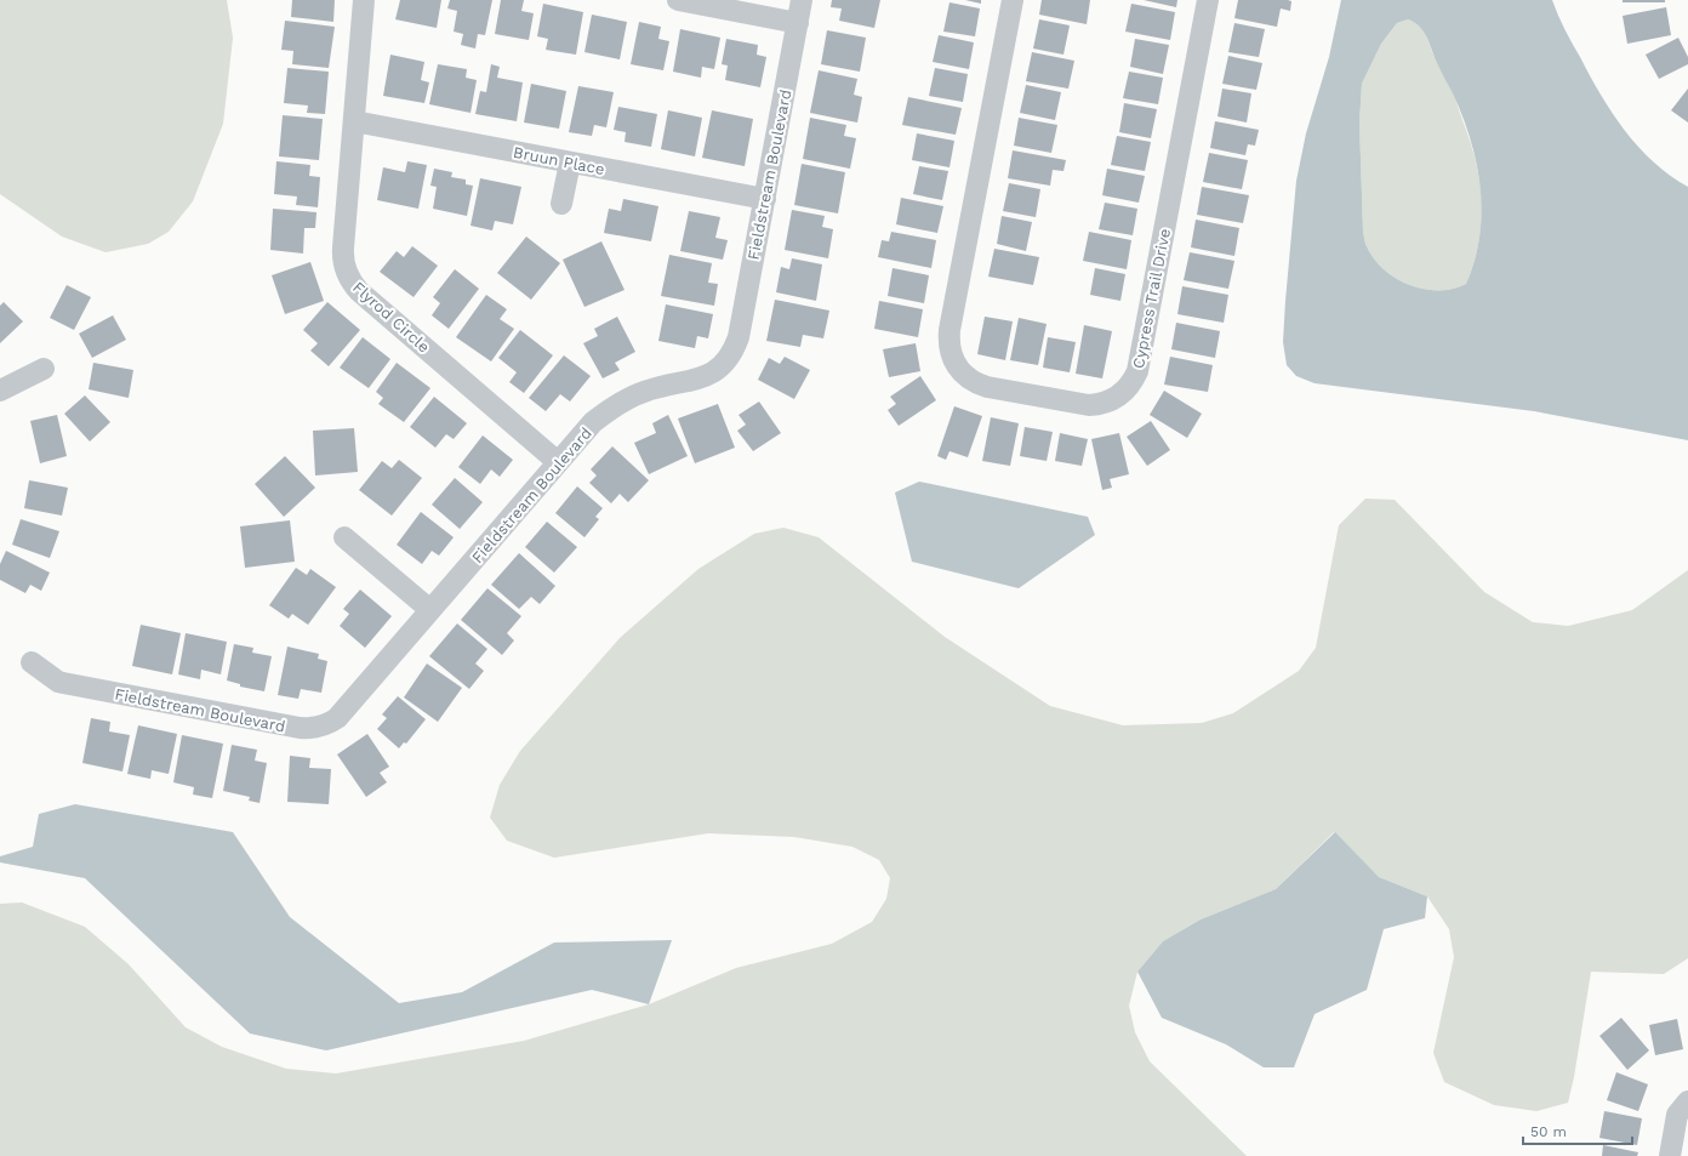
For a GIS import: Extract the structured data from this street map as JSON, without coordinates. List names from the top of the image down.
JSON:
{
  "streets": {
    "street": [
      "Bruun Place",
      "Fieldstream Boulevard",
      "Cypress Trail Drive",
      "Flyrod Circle"
    ]
  },
  "crossings": [
    ["Bruun Place", "Fieldstream Boulevard"],
    ["Bruun Place", "Flyrod Circle"],
    ["Fieldstream Boulevard", "Flyrod Circle"]
  ],
  "scale_bar": "50 m"
}
